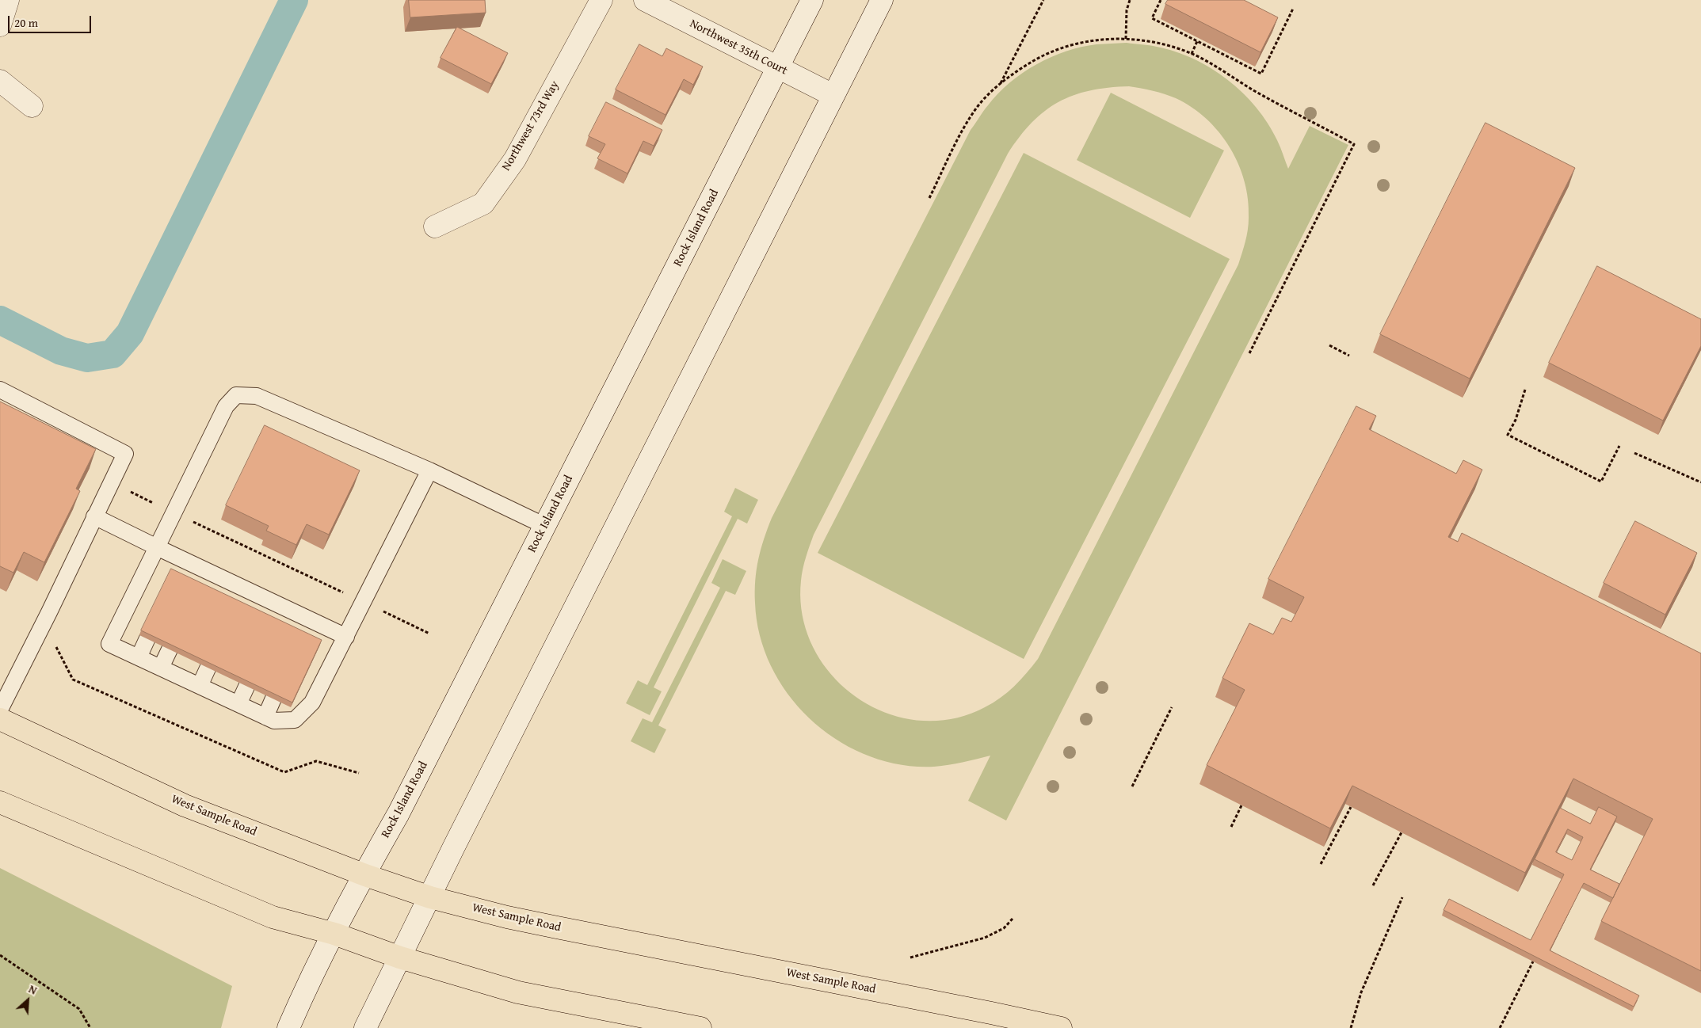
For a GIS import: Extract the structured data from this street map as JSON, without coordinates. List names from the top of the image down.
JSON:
{
  "streets": {
    "main road": [
      "Northwest 35th Court",
      "Northwest 73rd Way",
      "Rock Island Road",
      "West Sample Road"
    ]
  },
  "crossings": [
    ["Northwest 35th Court", "Rock Island Road"],
    ["Rock Island Road", "West Sample Road"]
  ],
  "scale_bar": "20 m",
  "north": "top right"
}
